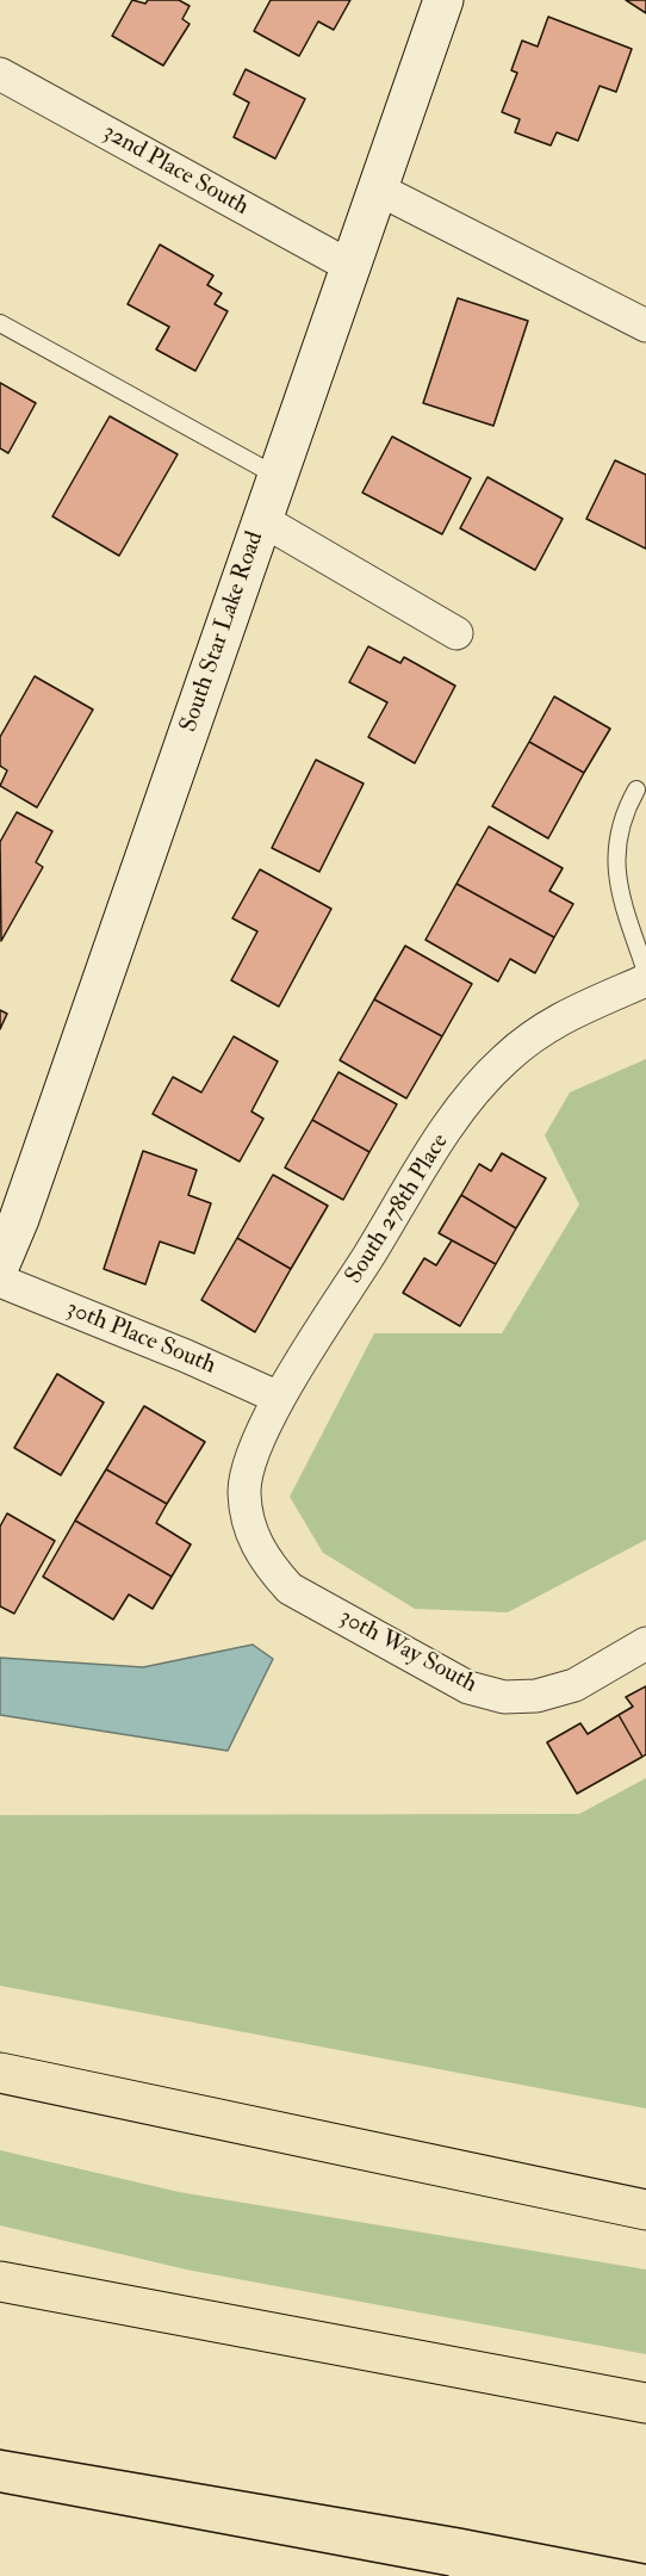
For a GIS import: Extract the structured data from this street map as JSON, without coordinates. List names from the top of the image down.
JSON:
{
  "streets": {
    "street": [
      "32nd Place South",
      "South Star Lake Road",
      "South 278th Place",
      "30th Place South",
      "30th Way South"
    ]
  },
  "crossings": [
    ["32nd Place South", "South Star Lake Road"],
    ["South 278th Place", "30th Place South"],
    ["South 278th Place", "30th Way South"]
  ]
}
